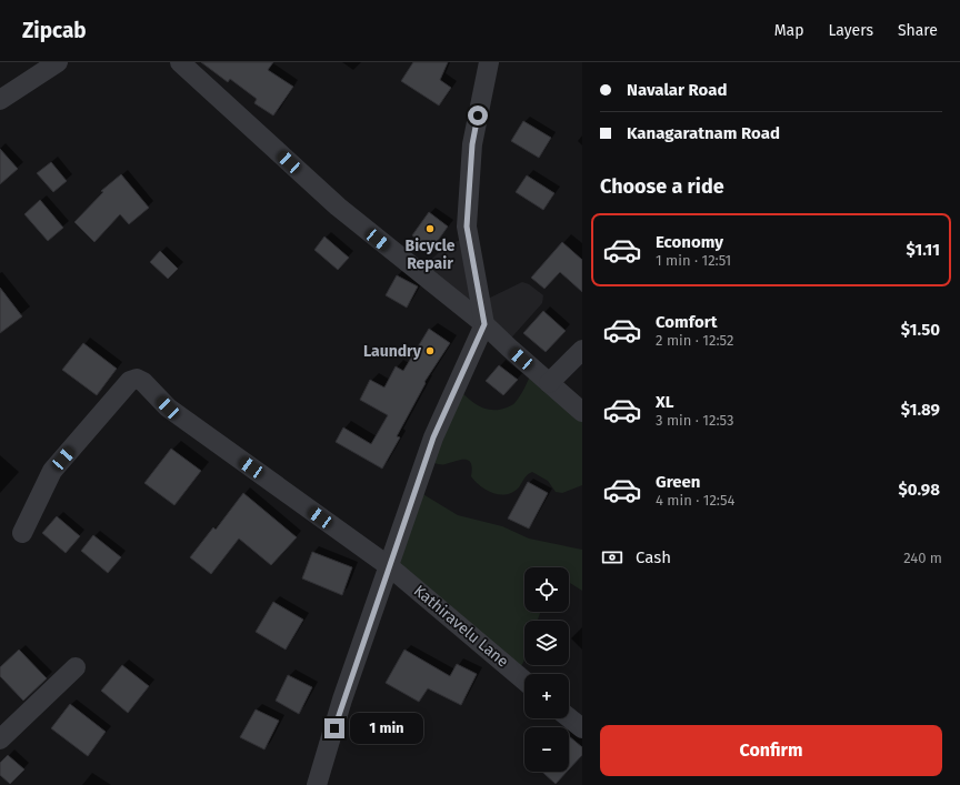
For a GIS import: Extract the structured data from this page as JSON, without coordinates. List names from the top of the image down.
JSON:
{
  "streets": {
    "street": ["Kathiravelu Lane"]
  },
  "places": ["Bicycle Repair", "Laundry"],
  "page": {
    "header": "Zipcab",
    "nav": ["Map", "Layers", "Share"],
    "banner": ["Navalar Road", "Kanagaratnam Road"],
    "heading": "Choose a ride",
    "list": [
      {
        "name": "Economy",
        "note": "1 min · 12:51",
        "value": "$1.11"
      },
      {
        "name": "Comfort",
        "note": "2 min · 12:52",
        "value": "$1.50"
      },
      {
        "name": "XL",
        "note": "3 min · 12:53",
        "value": "$1.89"
      },
      {
        "name": "Green",
        "note": "4 min · 12:54",
        "value": "$0.98"
      }
    ],
    "pay": ["Cash", "240 m"],
    "map_buttons": ["+", "−"],
    "bubble": "1 min",
    "buttons": "Confirm"
  }
}
